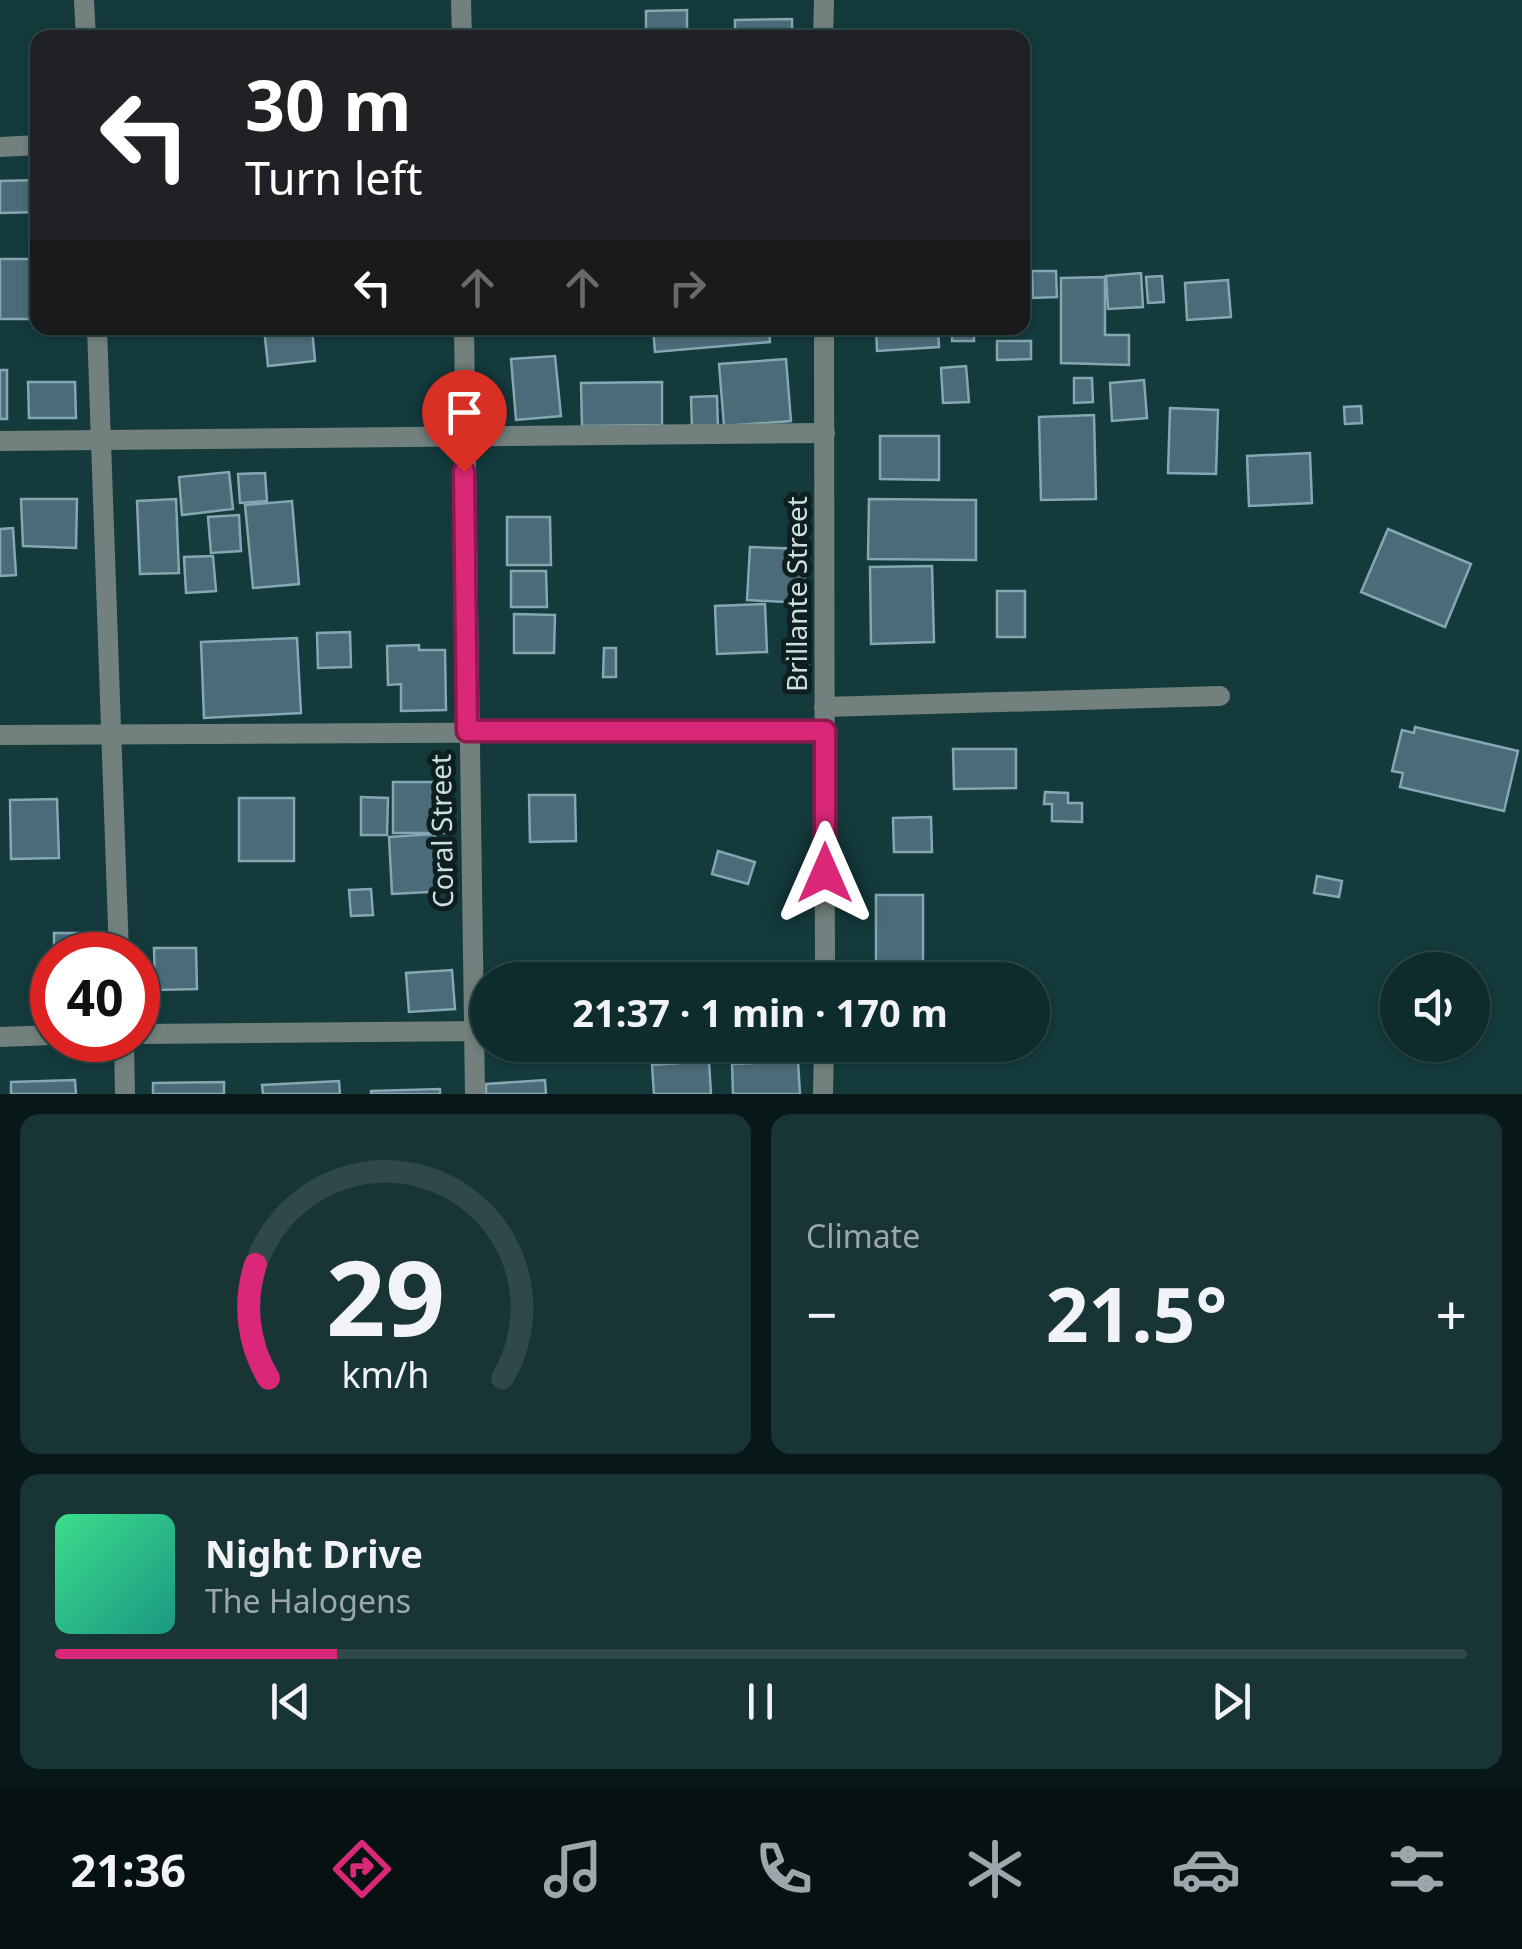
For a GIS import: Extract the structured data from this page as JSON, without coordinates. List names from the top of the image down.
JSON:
{
  "streets": {
    "street": ["Brillante Street", "Coral Street"]
  },
  "page": {
    "turn": ["30 m", "Turn left"],
    "limit": "40",
    "trip": "21:37 · 1 min · 170 m",
    "tile": "Climate",
    "heat": ["−", "21.5°", "+"],
    "song": ["Night Drive", "The Halogens"],
    "tabs": "21:36",
    "gauge": ["29", "km/h"]
  }
}
